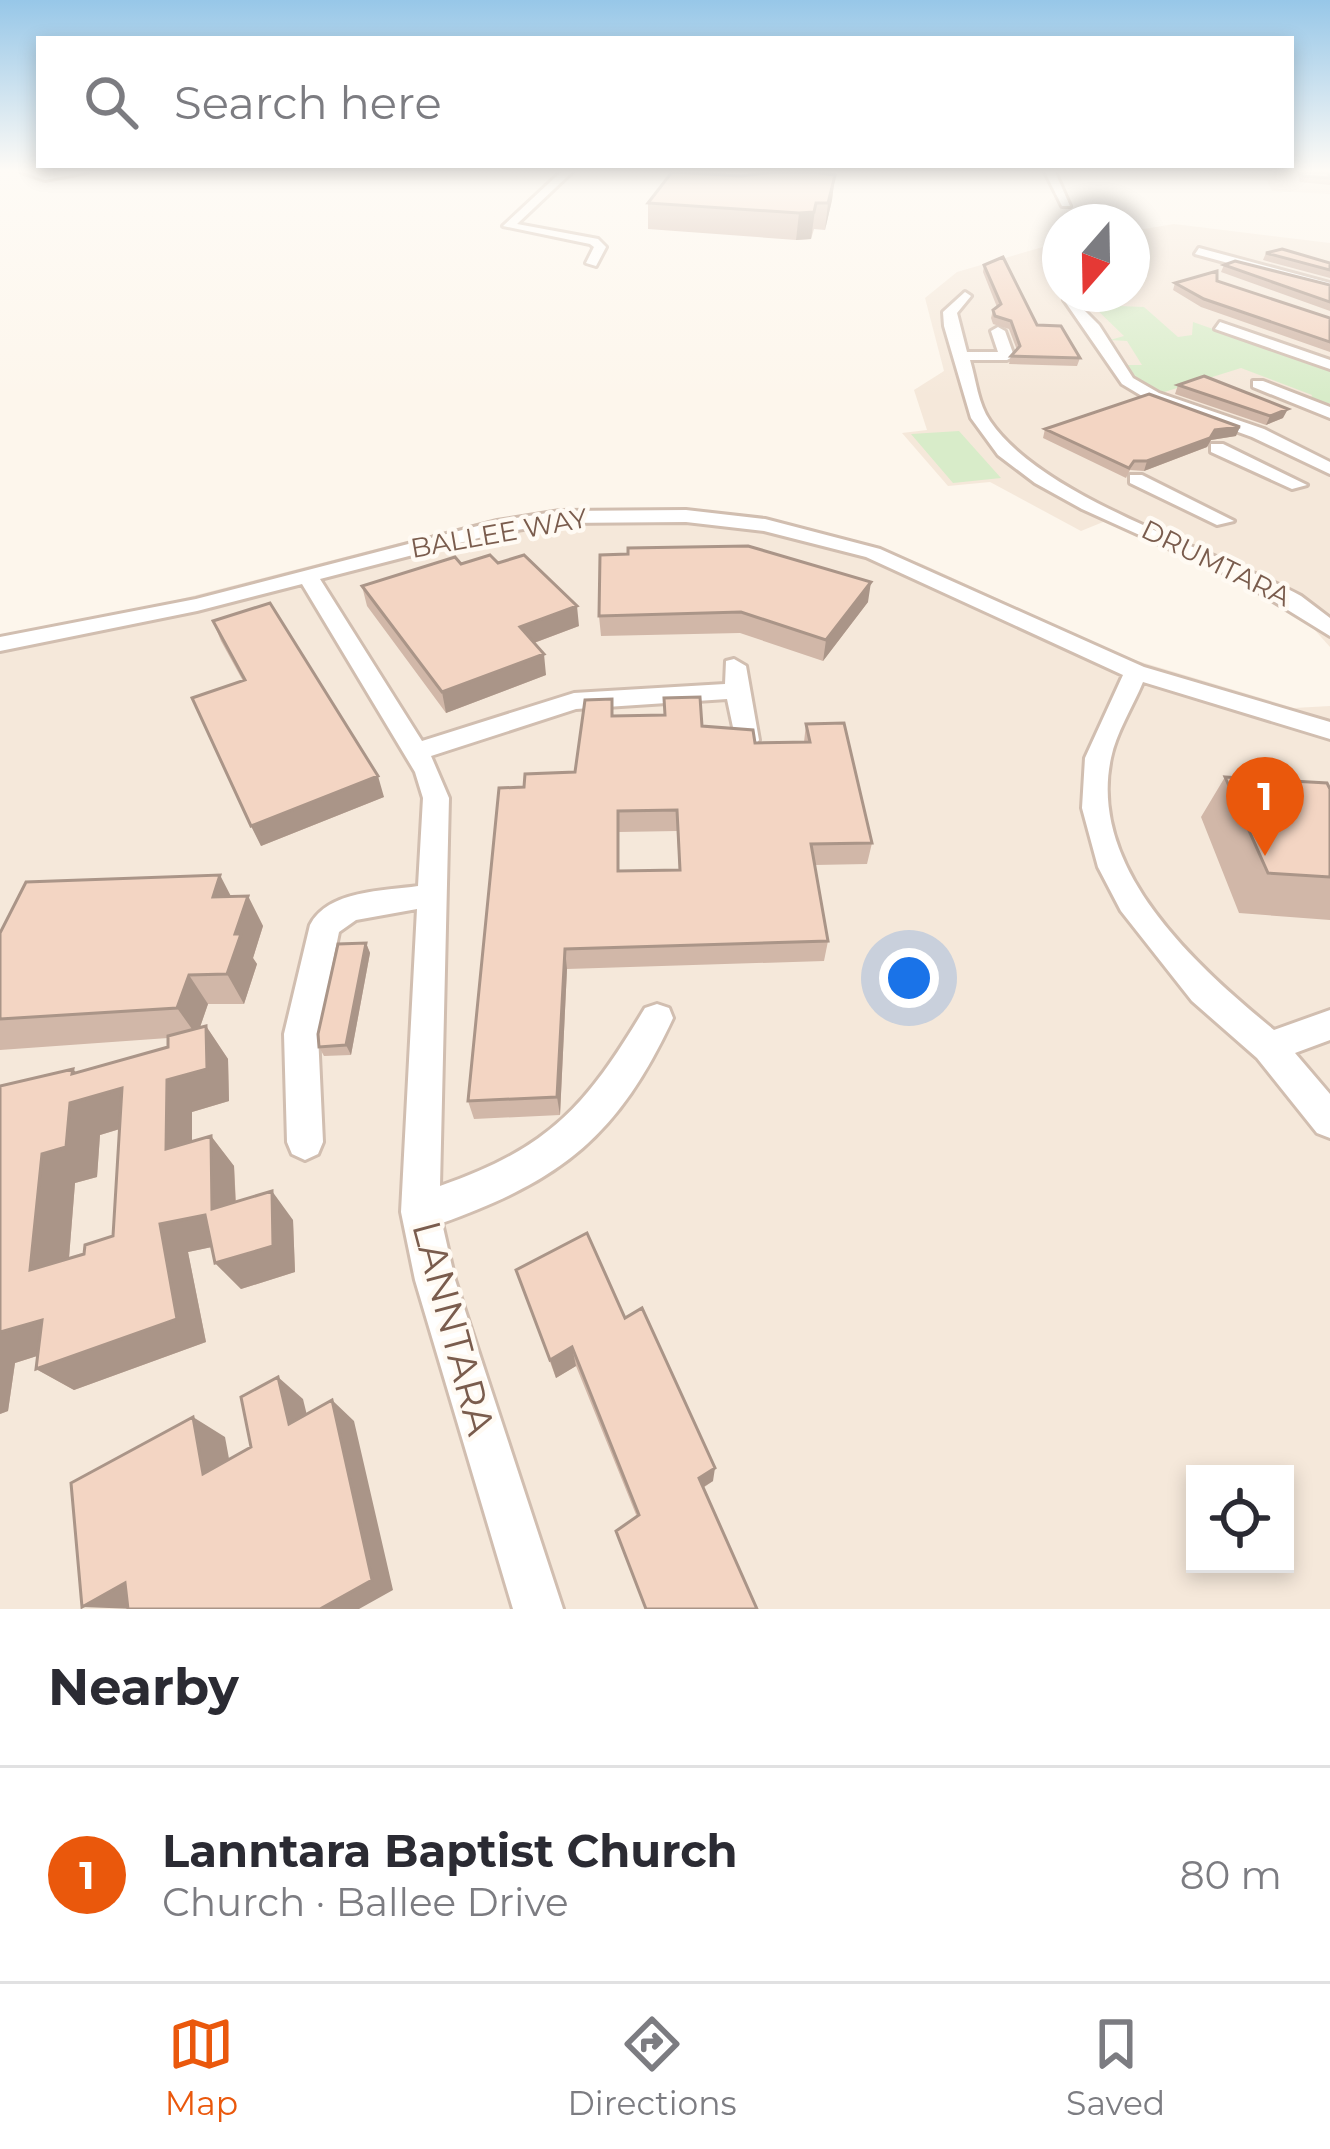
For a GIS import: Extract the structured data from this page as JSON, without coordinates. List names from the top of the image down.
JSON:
{
  "streets": {
    "street": ["BALLEE WAY", "DRUMTARA", "LANNTARA"]
  },
  "crossings": [
    ["BALLEE WAY", "LANNTARA"]
  ],
  "north": "bottom",
  "page": {
    "search": "Search here",
    "pins": "1",
    "heading": "Nearby",
    "list": [
      {
        "mark": "1",
        "name": "Lanntara Baptist Church",
        "note": "Church · Ballee Drive",
        "value": "80 m"
      }
    ],
    "nav": ["Map", "Directions", "Saved"]
  }
}
